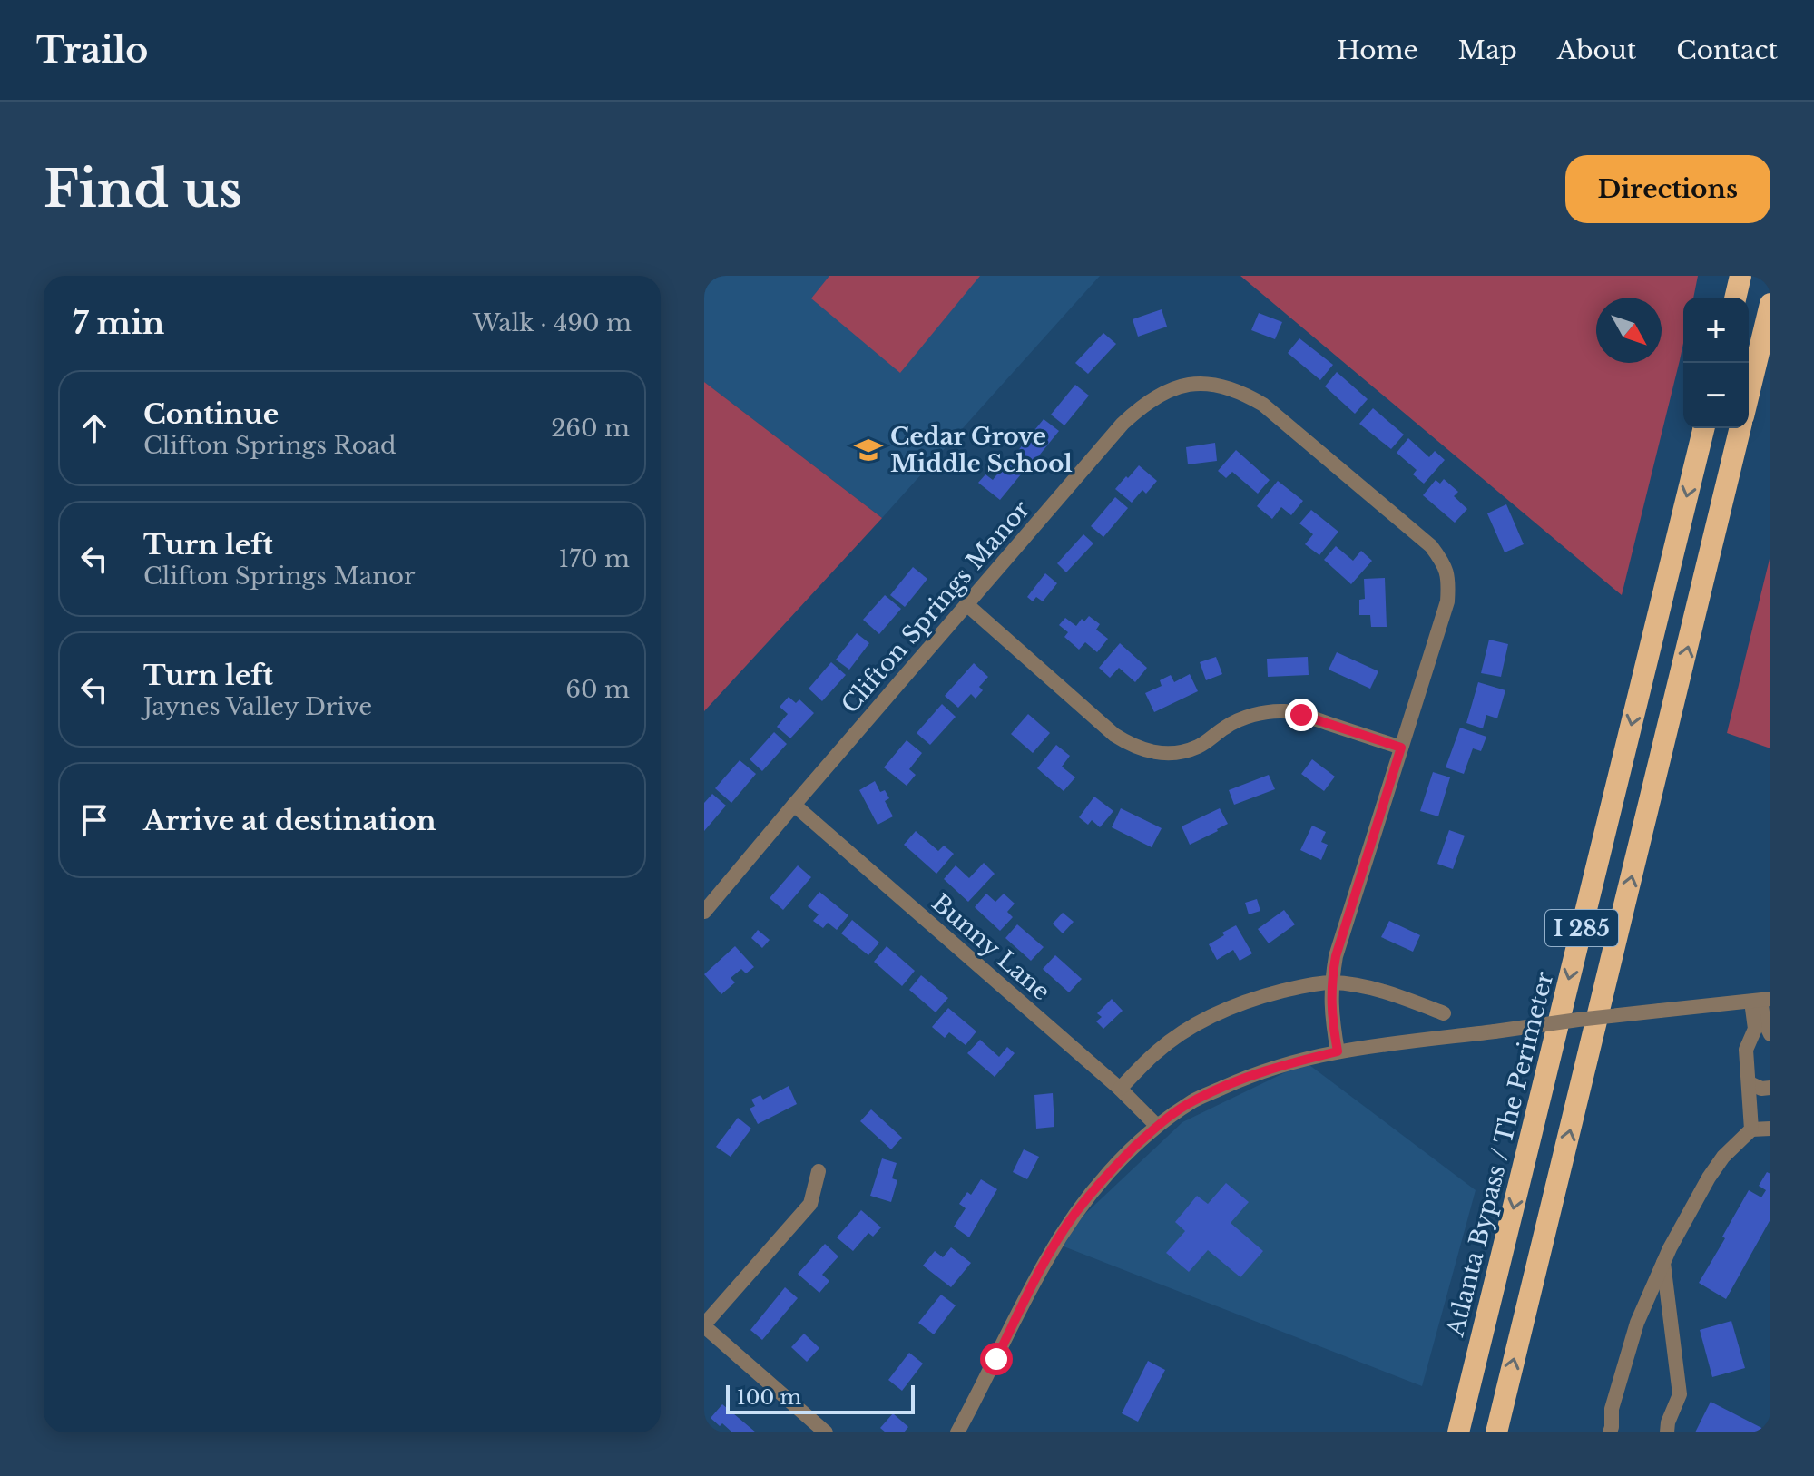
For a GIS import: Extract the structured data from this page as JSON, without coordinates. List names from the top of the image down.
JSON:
{
  "streets": {
    "highway": ["I 285", "Atlanta Bypass / The Perimeter"],
    "street": ["Clifton Springs Manor", "Bunny Lane"]
  },
  "crossings": [
    ["Clifton Springs Manor", "Bunny Lane"]
  ],
  "places": {
    "school or university": ["Cedar Grove Middle School"]
  },
  "scale_bar": "100 m",
  "north": "bottom right",
  "page": {
    "header": "Trailo",
    "nav": [
      "Home",
      "Map",
      "About",
      "Contact"
    ],
    "buttons": "Directions",
    "title": "Find us",
    "heading": ["7 min", "Walk · 490 m"],
    "map_buttons": ["+", "−"],
    "list": [
      ["Continue", "Clifton Springs Road", "260 m"],
      ["Turn left", "Clifton Springs Manor", "170 m"],
      ["Turn left", "Jaynes Valley Drive", "60 m"],
      "Arrive at destination"
    ],
    "scale": "100 m"
  }
}
